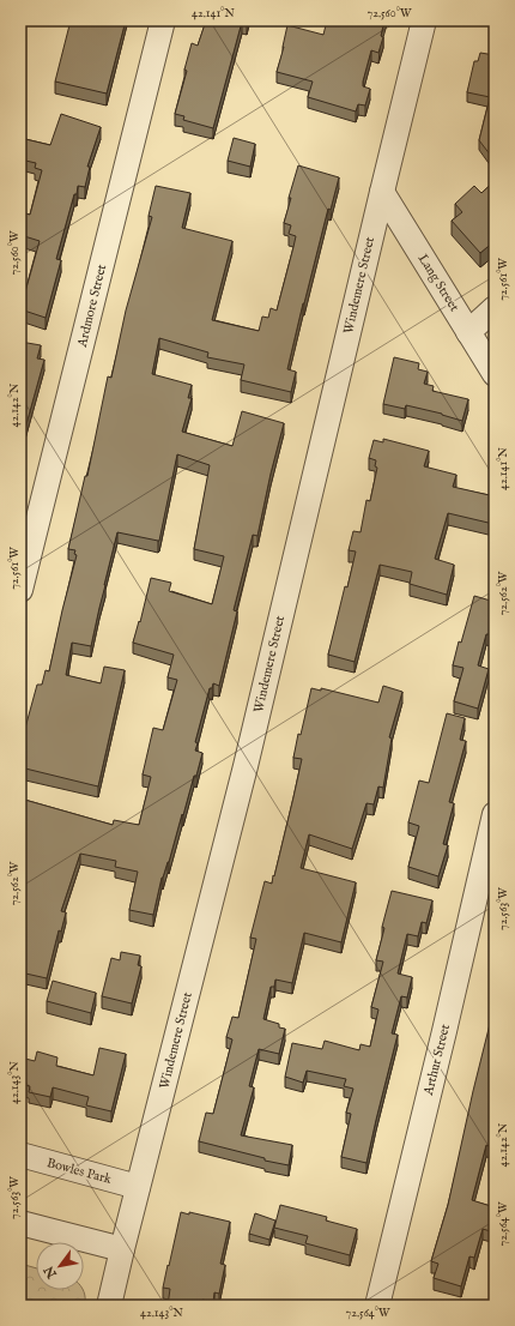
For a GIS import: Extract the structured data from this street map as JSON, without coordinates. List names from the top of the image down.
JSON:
{
  "streets": {
    "street": [
      "Lang Street",
      "Windemere Street",
      "Ardmore Street",
      "Arthur Street",
      "Bowles Park"
    ]
  },
  "crossings": [
    ["Lang Street", "Windemere Street"],
    ["Windemere Street", "Bowles Park"]
  ],
  "north": "bottom left",
  "coordinates": [
    "42.141°N",
    "72.560°W",
    "72.561°W",
    "42.142°N",
    "72.562°W",
    "72.563°W",
    "42.143°N",
    "72.564°W"
  ]
}
